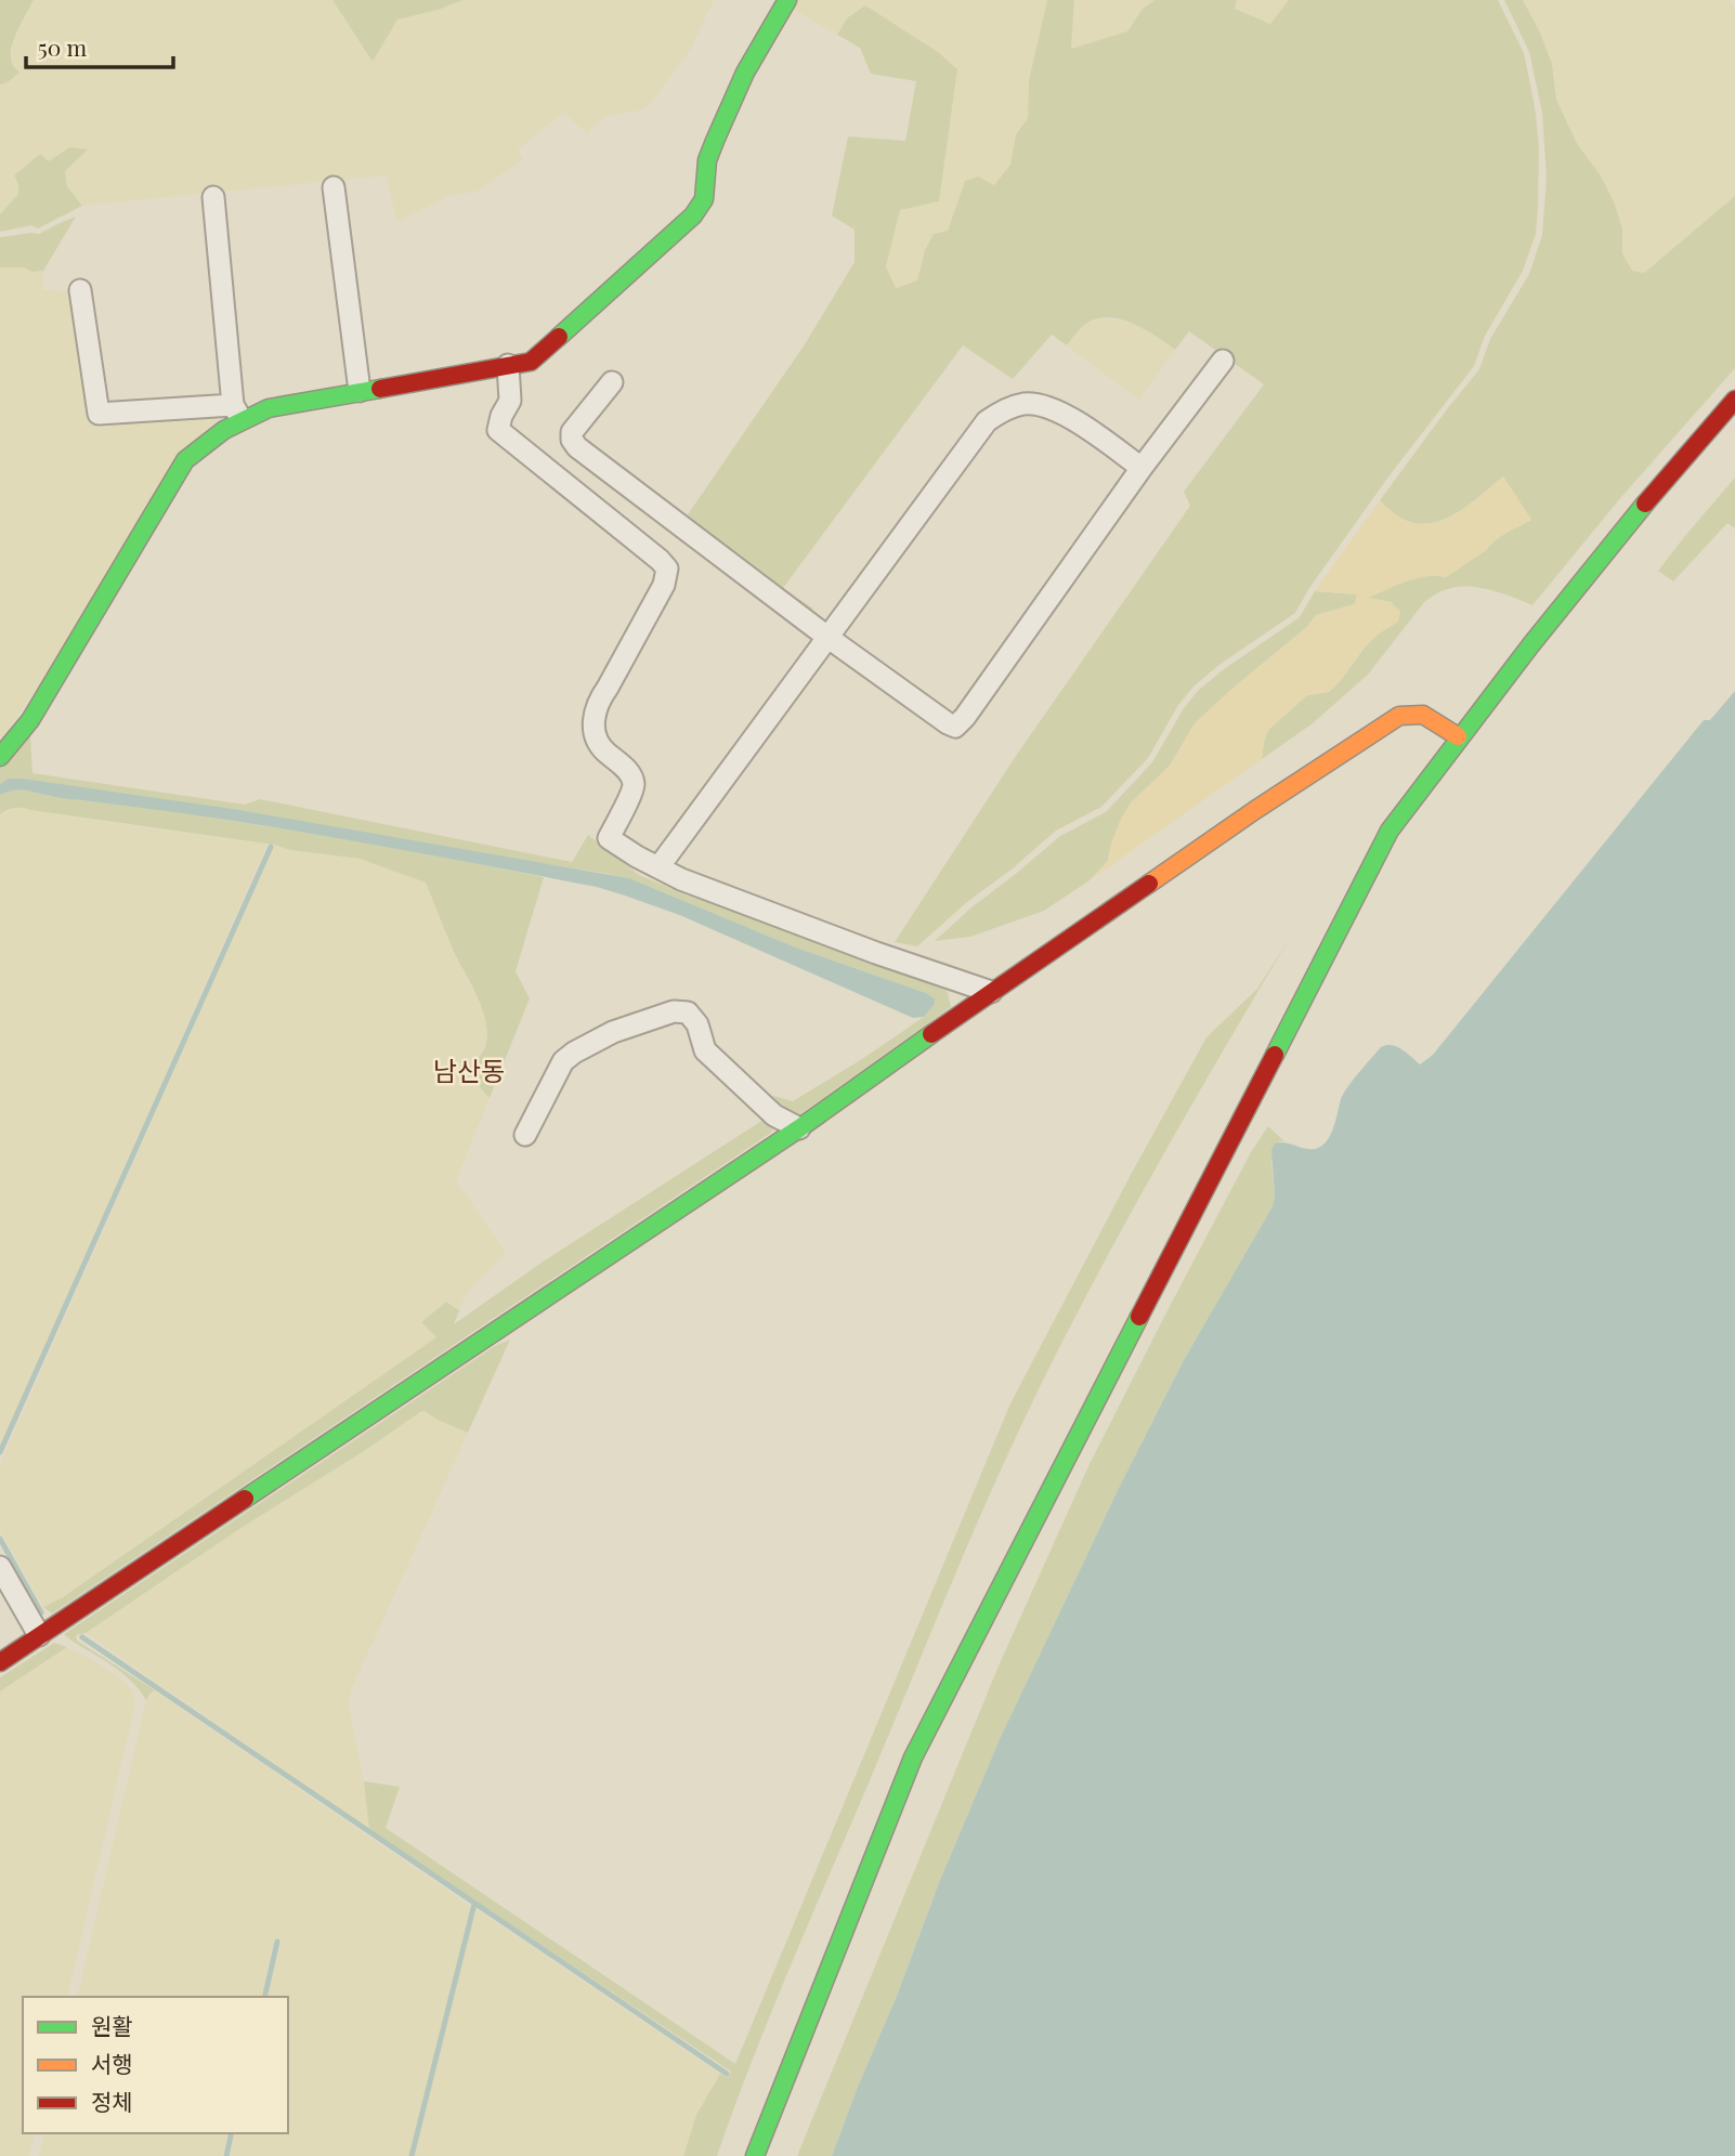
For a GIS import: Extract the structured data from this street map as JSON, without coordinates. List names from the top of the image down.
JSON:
{
  "districts": ["남산동"],
  "legend": ["원활", "서행", "정체"],
  "scale_bar": "50 m"
}
